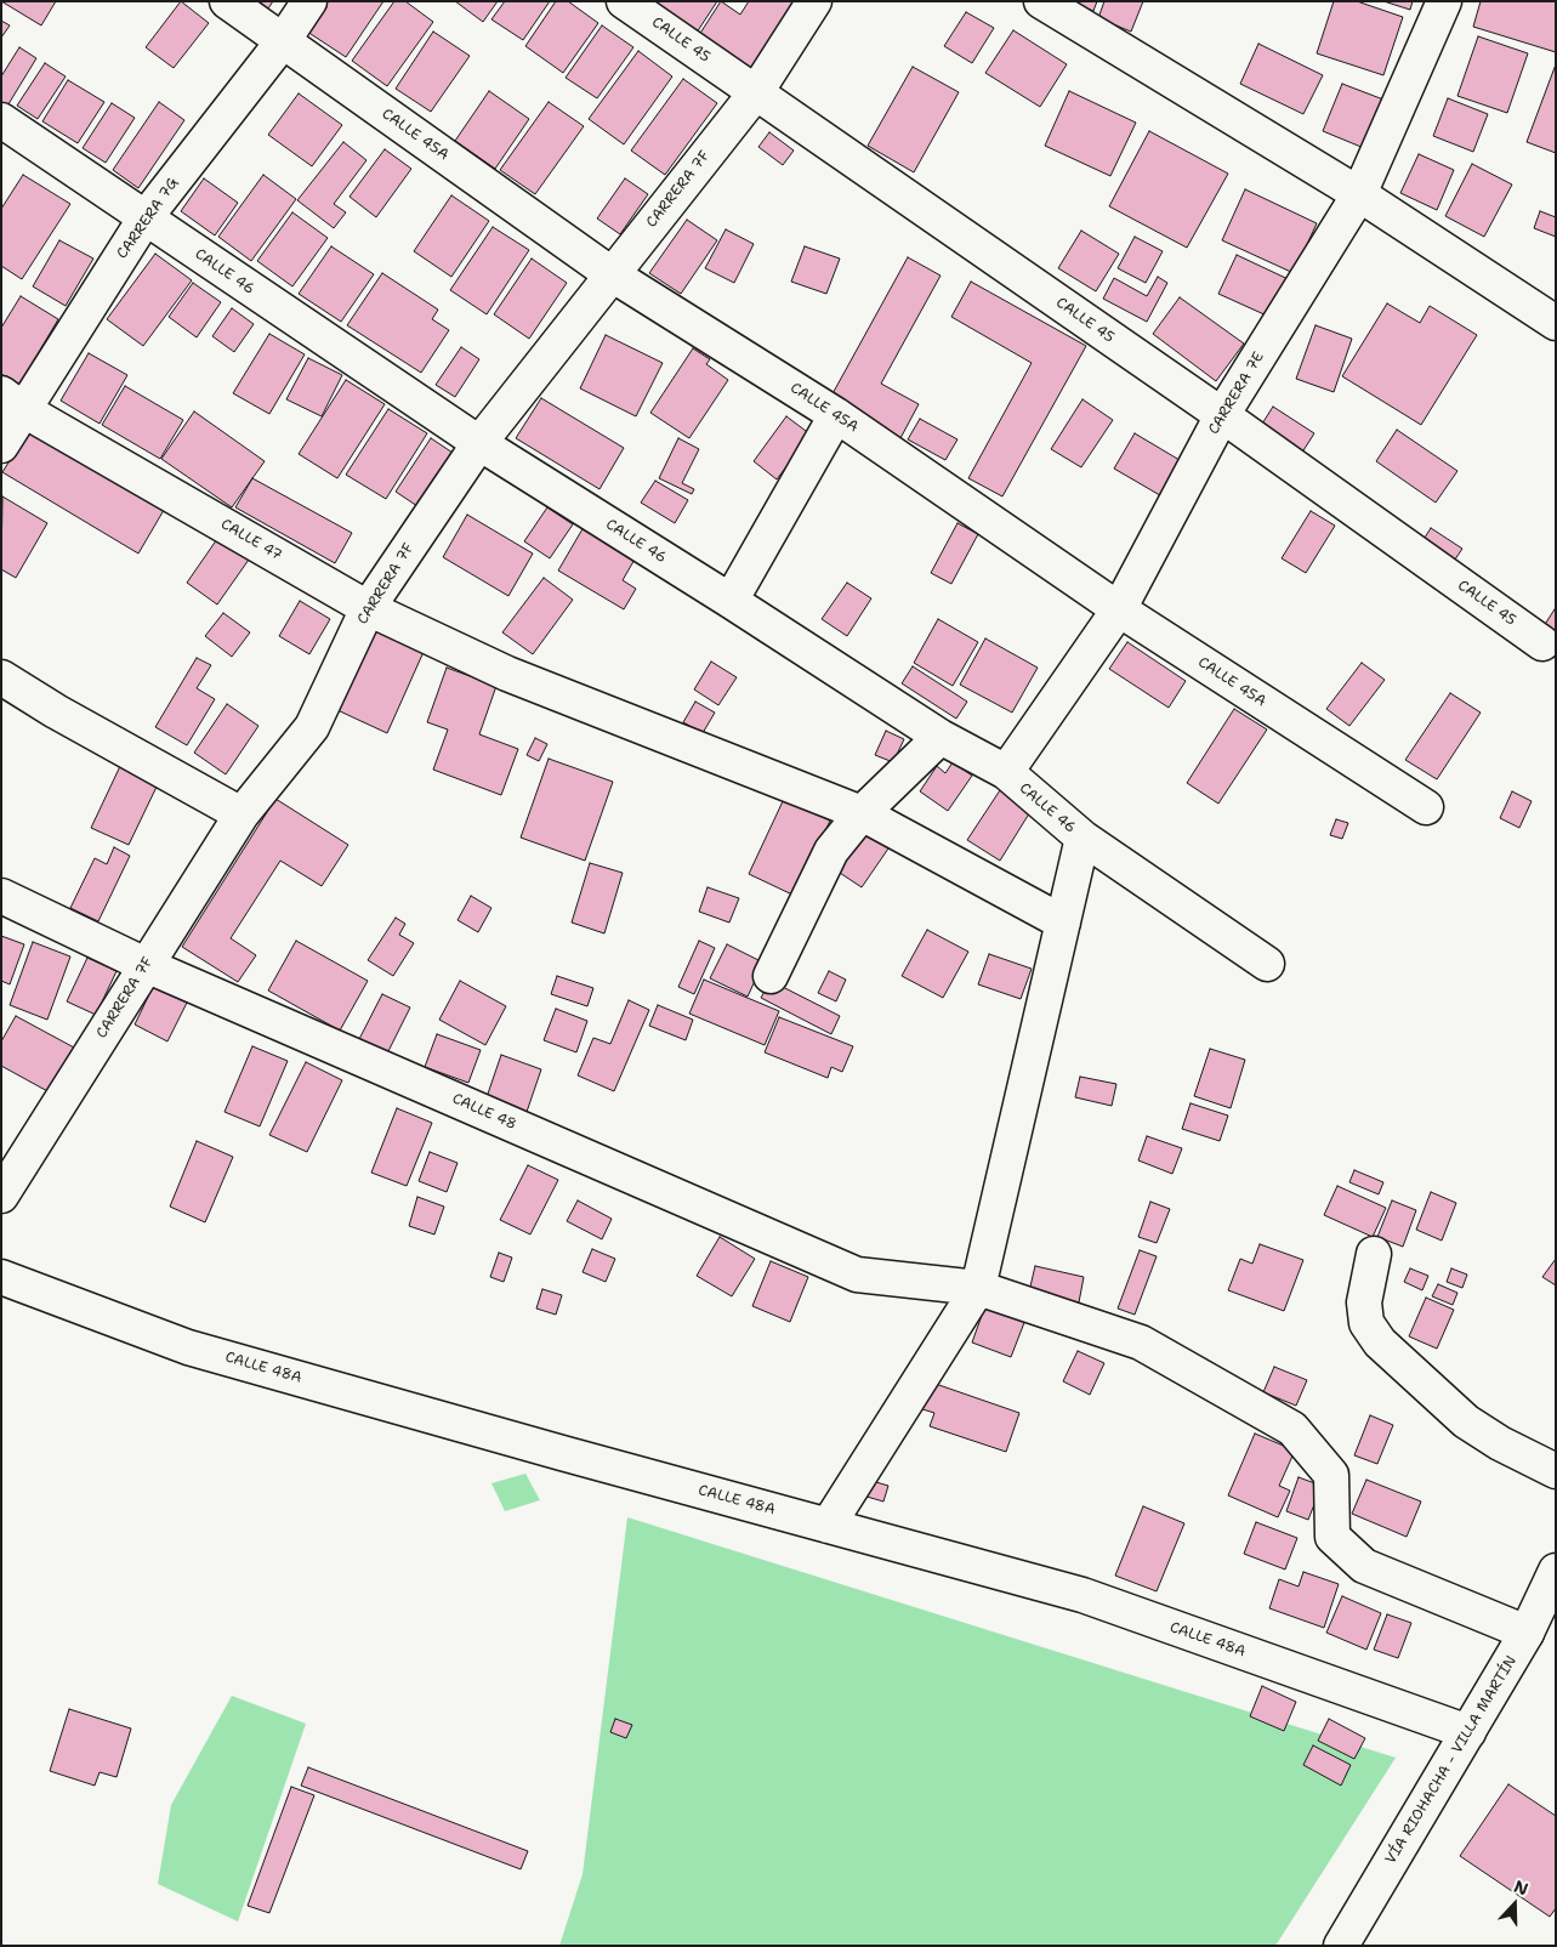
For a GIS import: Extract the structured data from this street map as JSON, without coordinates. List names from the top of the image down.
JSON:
{
  "streets": {
    "street": [
      "CALLE 45",
      "CALLE 45A",
      "CARRERA 7F",
      "CARRERA 7G",
      "CALLE 46",
      "CARRERA 7E",
      "CALLE 47",
      "CALLE 48",
      "CALLE 48A",
      "VÍA RIOHACHA - VILLA MARTÍN"
    ]
  },
  "crossings": [
    ["CALLE 45", "CARRERA 7F"],
    ["CALLE 45", "CARRERA 7E"],
    ["CALLE 45A", "CARRERA 7F"],
    ["CALLE 45A", "CARRERA 7G"],
    ["CALLE 45A", "CARRERA 7E"],
    ["CARRERA 7F", "CALLE 46"],
    ["CARRERA 7F", "CALLE 47"],
    ["CARRERA 7F", "CALLE 48"],
    ["CARRERA 7G", "CALLE 46"],
    ["CARRERA 7G", "CALLE 47"],
    ["CALLE 46", "CARRERA 7E"],
    ["CALLE 48", "VÍA RIOHACHA - VILLA MARTÍN"],
    ["CALLE 48A", "VÍA RIOHACHA - VILLA MARTÍN"]
  ],
  "north": "top"
}
